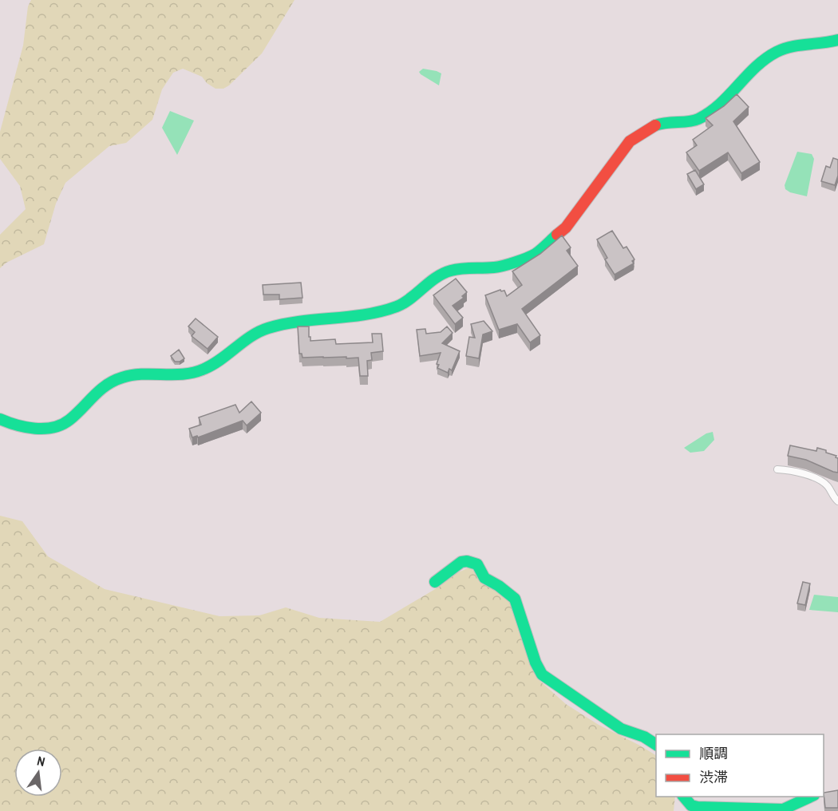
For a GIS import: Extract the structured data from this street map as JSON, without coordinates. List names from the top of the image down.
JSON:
{
  "legend": ["順調", "渋滞"],
  "north": "top"
}
